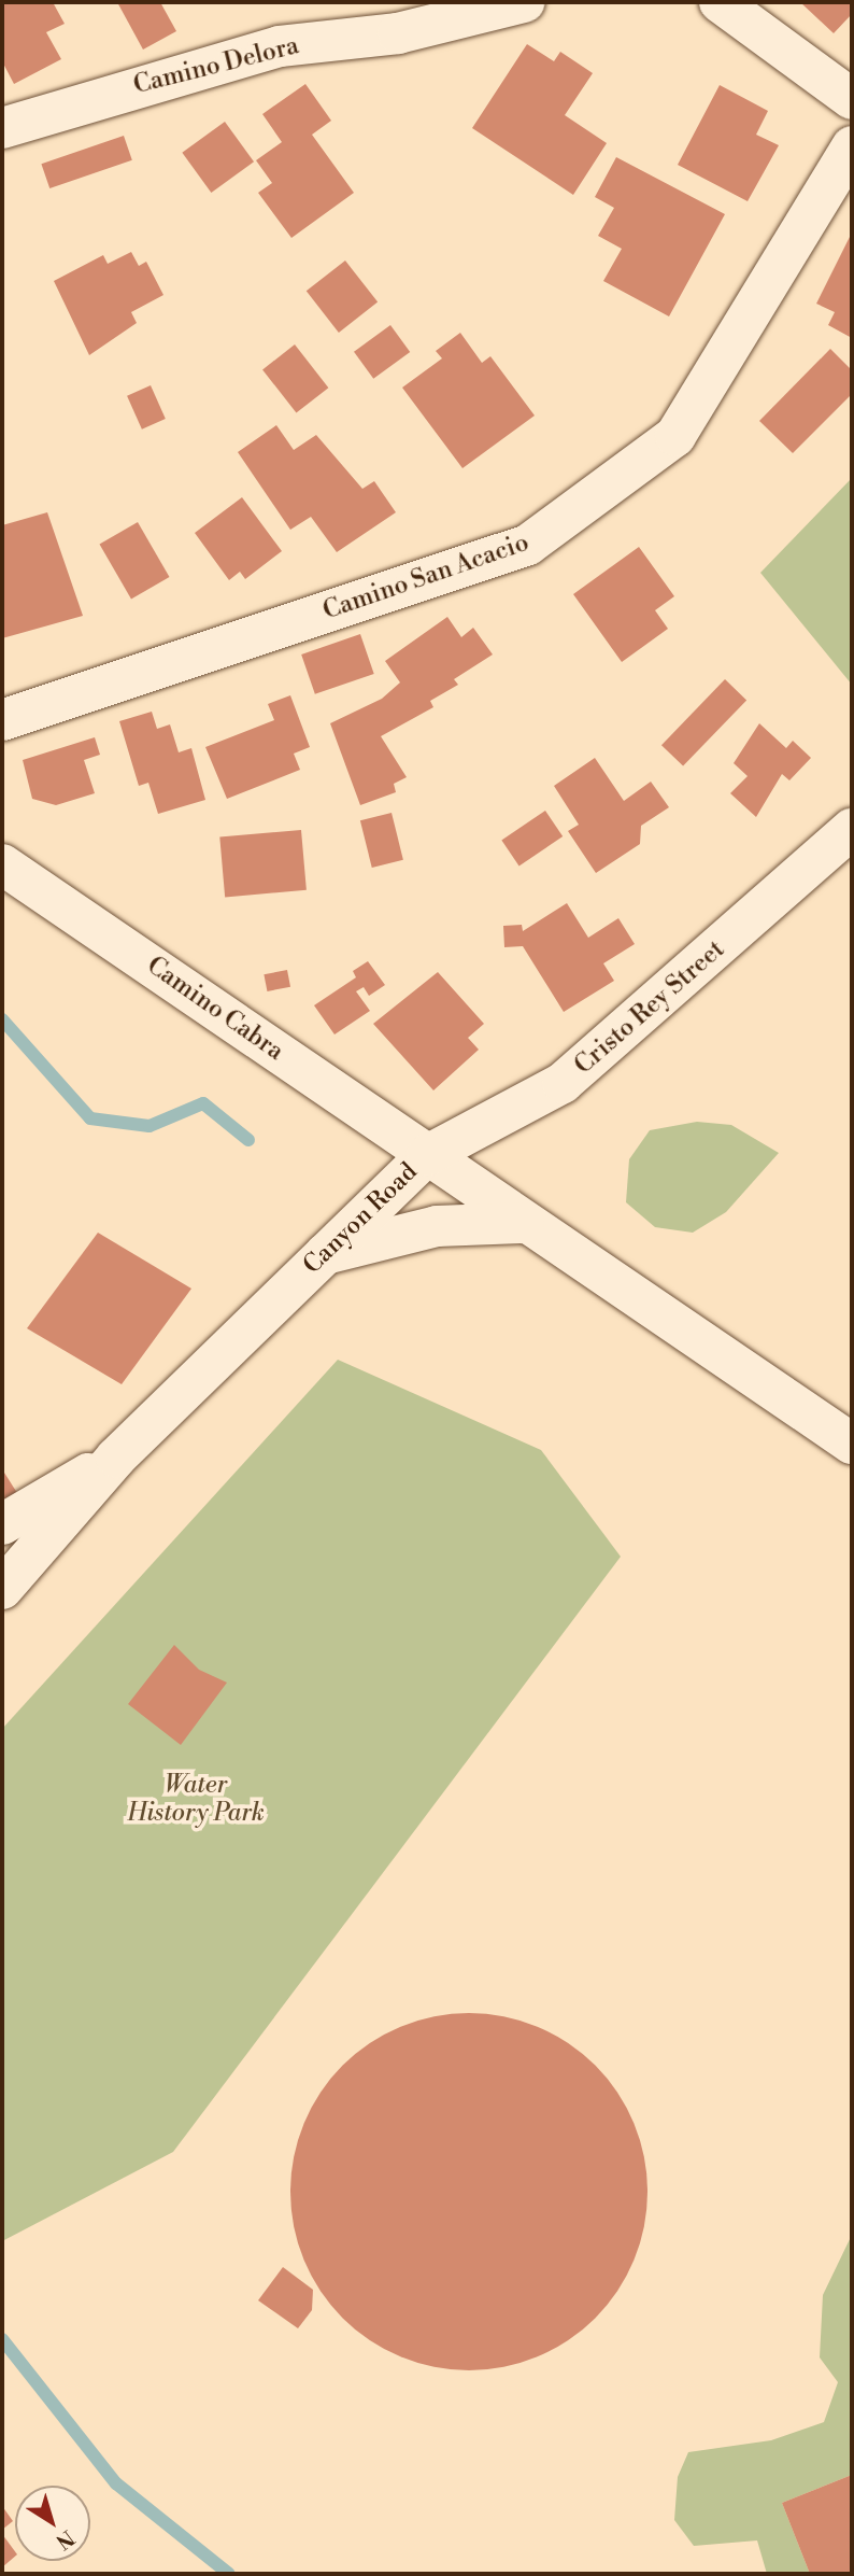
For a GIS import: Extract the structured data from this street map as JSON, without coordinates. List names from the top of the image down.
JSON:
{
  "streets": {
    "street": [
      "Camino Delora",
      "Camino San Acacio",
      "Cristo Rey Street",
      "Camino Cabra",
      "Canyon Road"
    ]
  },
  "crossings": [
    ["Cristo Rey Street", "Camino Cabra"],
    ["Cristo Rey Street", "Canyon Road"],
    ["Camino Cabra", "Canyon Road"]
  ],
  "parks": ["Water History Park"],
  "north": "bottom right"
}
